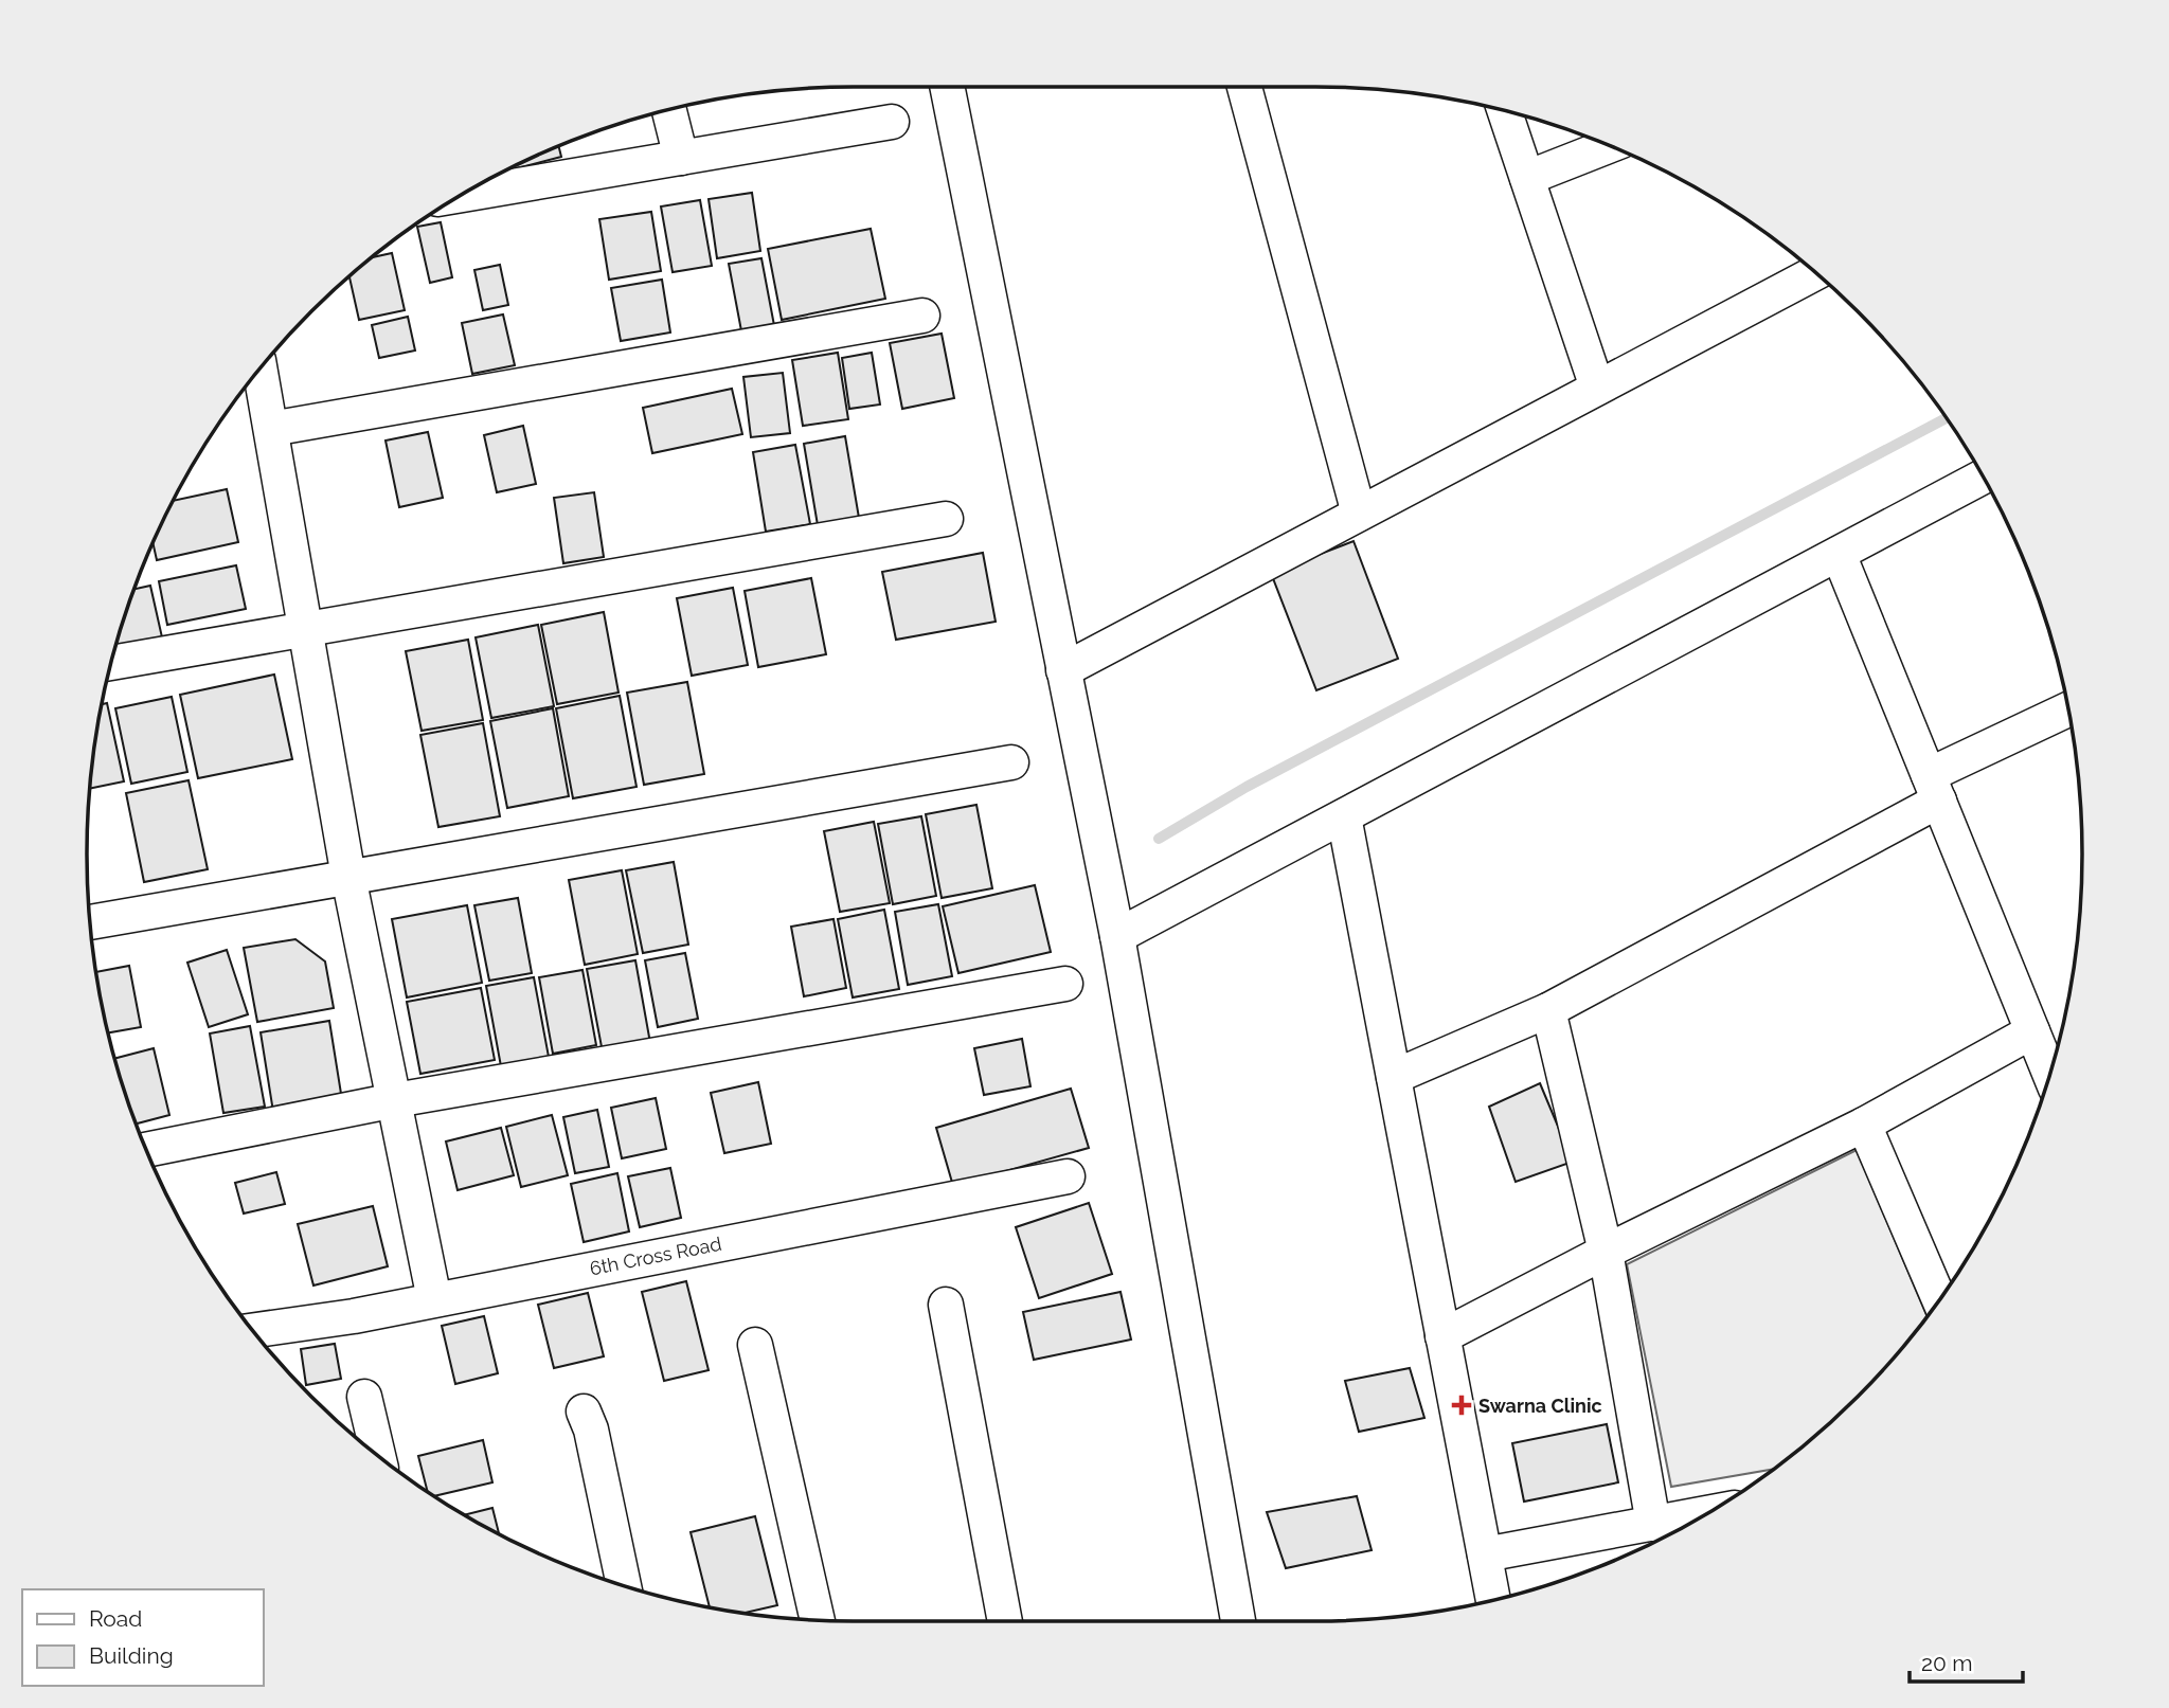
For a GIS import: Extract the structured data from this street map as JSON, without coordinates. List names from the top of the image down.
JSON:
{
  "streets": {
    "street": ["6th Cross Road"]
  },
  "places": {
    "health": ["Swarna Clinic"]
  },
  "legend": ["Road", "Building"],
  "scale_bar": "20 m"
}
